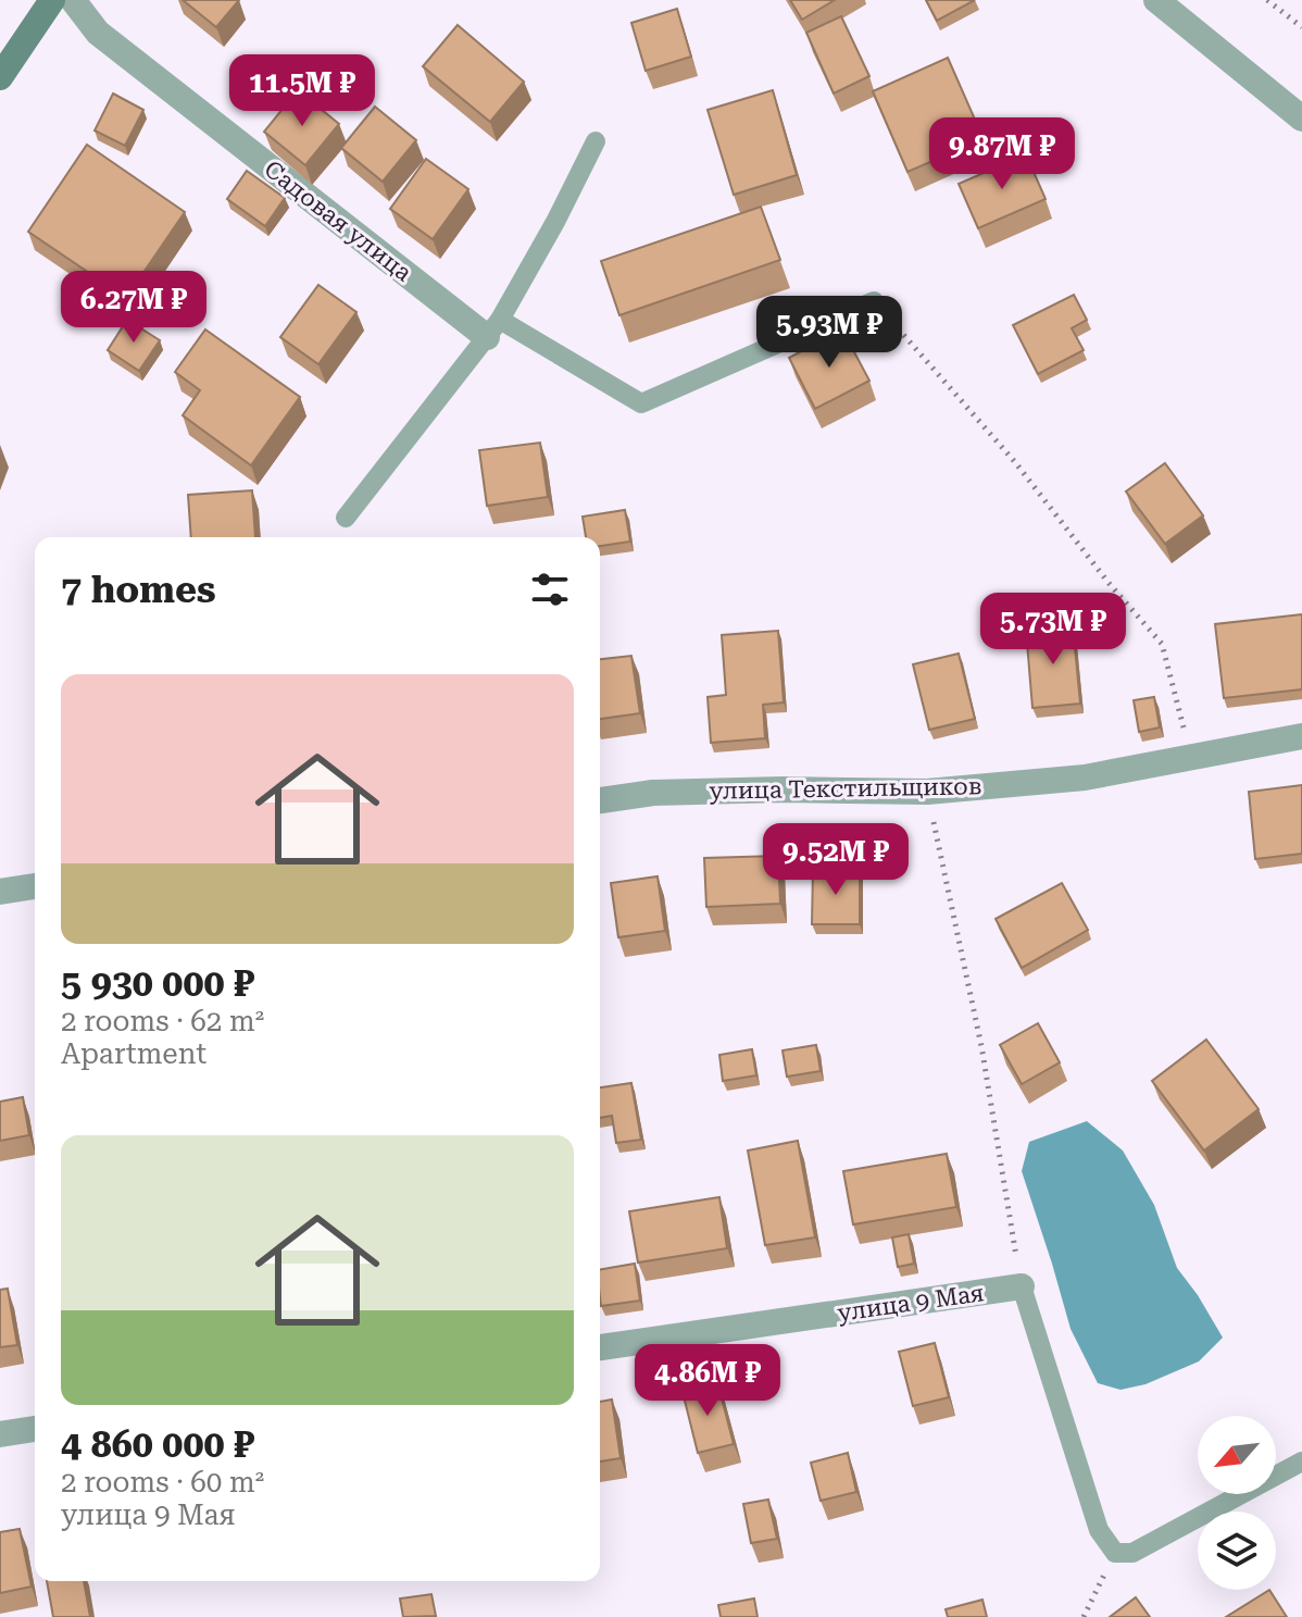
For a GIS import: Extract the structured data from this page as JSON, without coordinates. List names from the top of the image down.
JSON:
{
  "streets": {
    "street": ["Садовая улица", "улица Текстильщиков", "улица 9 Мая"]
  },
  "north": "bottom left",
  "page": {
    "price": [
      "11.5M ₽",
      "9.87M ₽",
      "6.27M ₽",
      "5.93M ₽",
      "5.73M ₽",
      "9.52M ₽",
      "4.86M ₽"
    ],
    "heading": "7 homes",
    "list": [
      {
        "name": "5 930 000 ₽",
        "note": "2 rooms · 62 m² · Apartment"
      },
      {
        "name": "4 860 000 ₽",
        "note": "2 rooms · 60 m² · улица 9 Мая"
      }
    ]
  }
}
